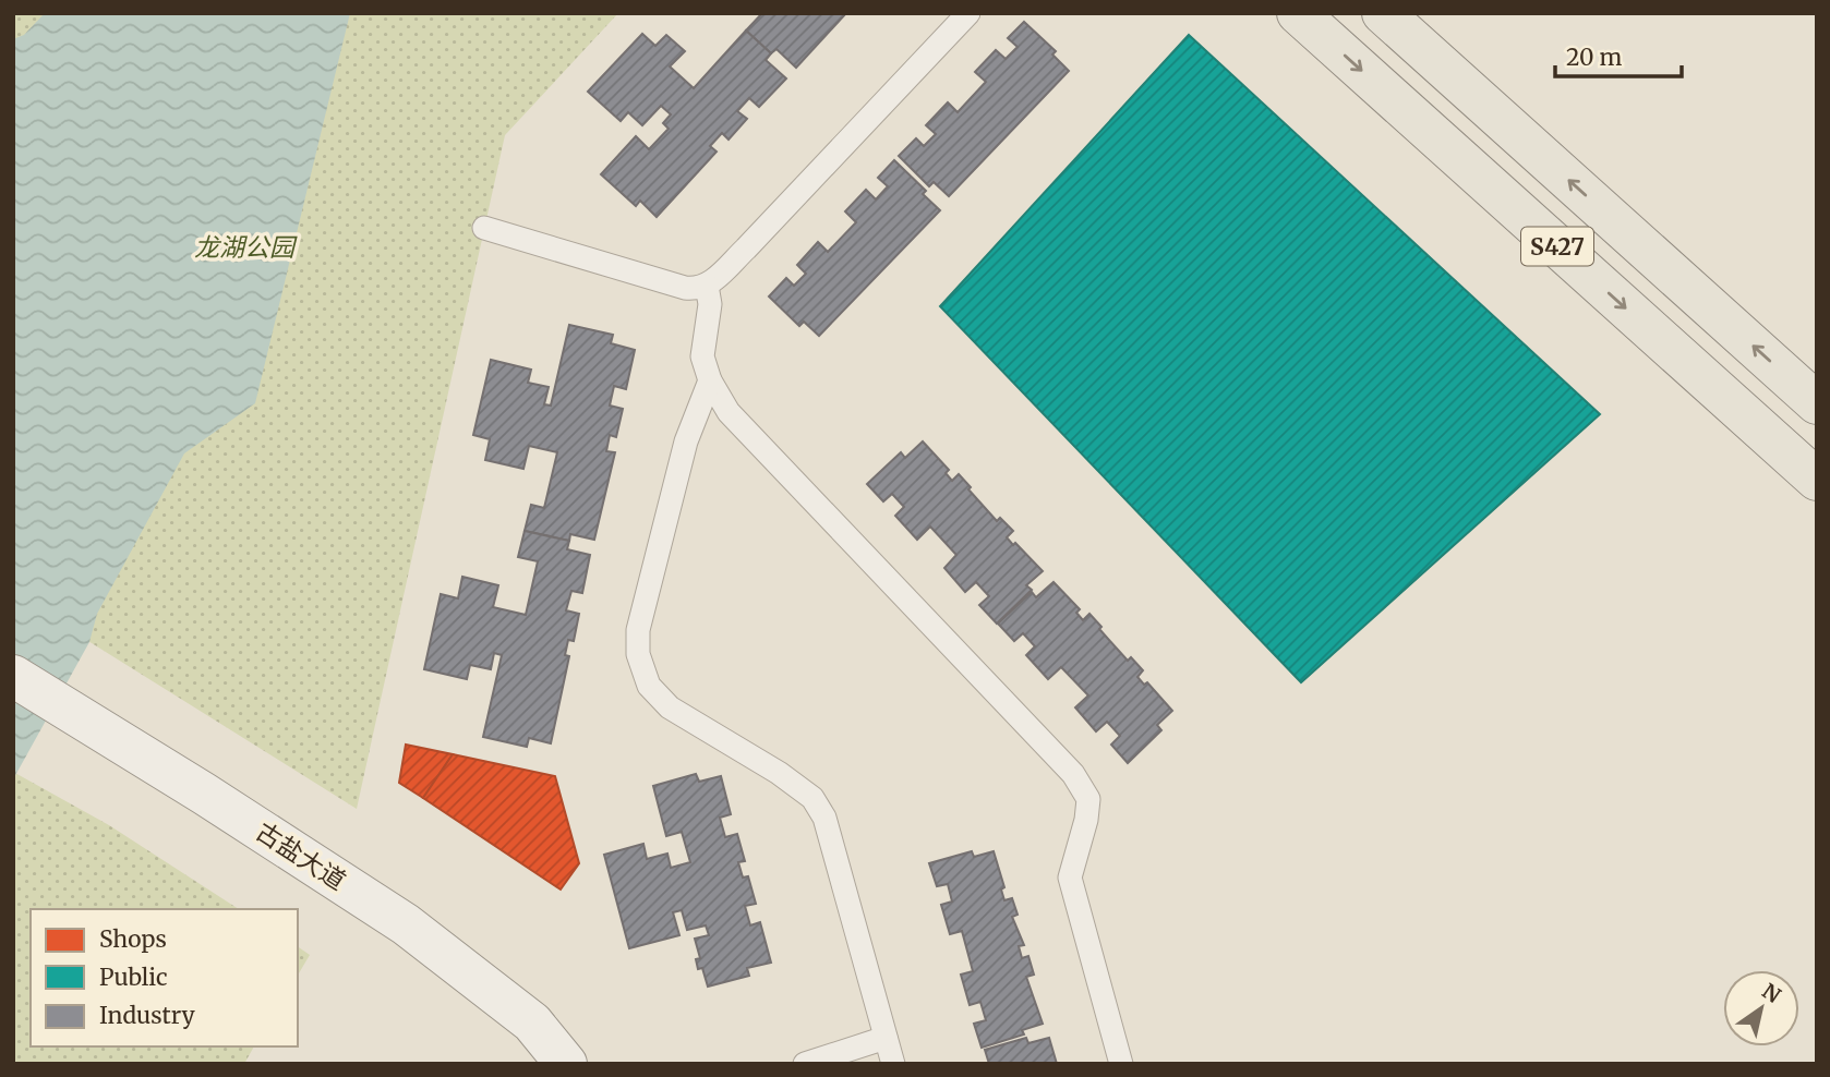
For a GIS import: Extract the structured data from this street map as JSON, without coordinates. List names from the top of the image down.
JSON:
{
  "streets": {
    "main road": ["S427"],
    "street": ["古盐大道"]
  },
  "parks": ["龙湖公园"],
  "legend": ["Shops", "Public", "Industry"],
  "scale_bar": "20 m",
  "north": "top right"
}
